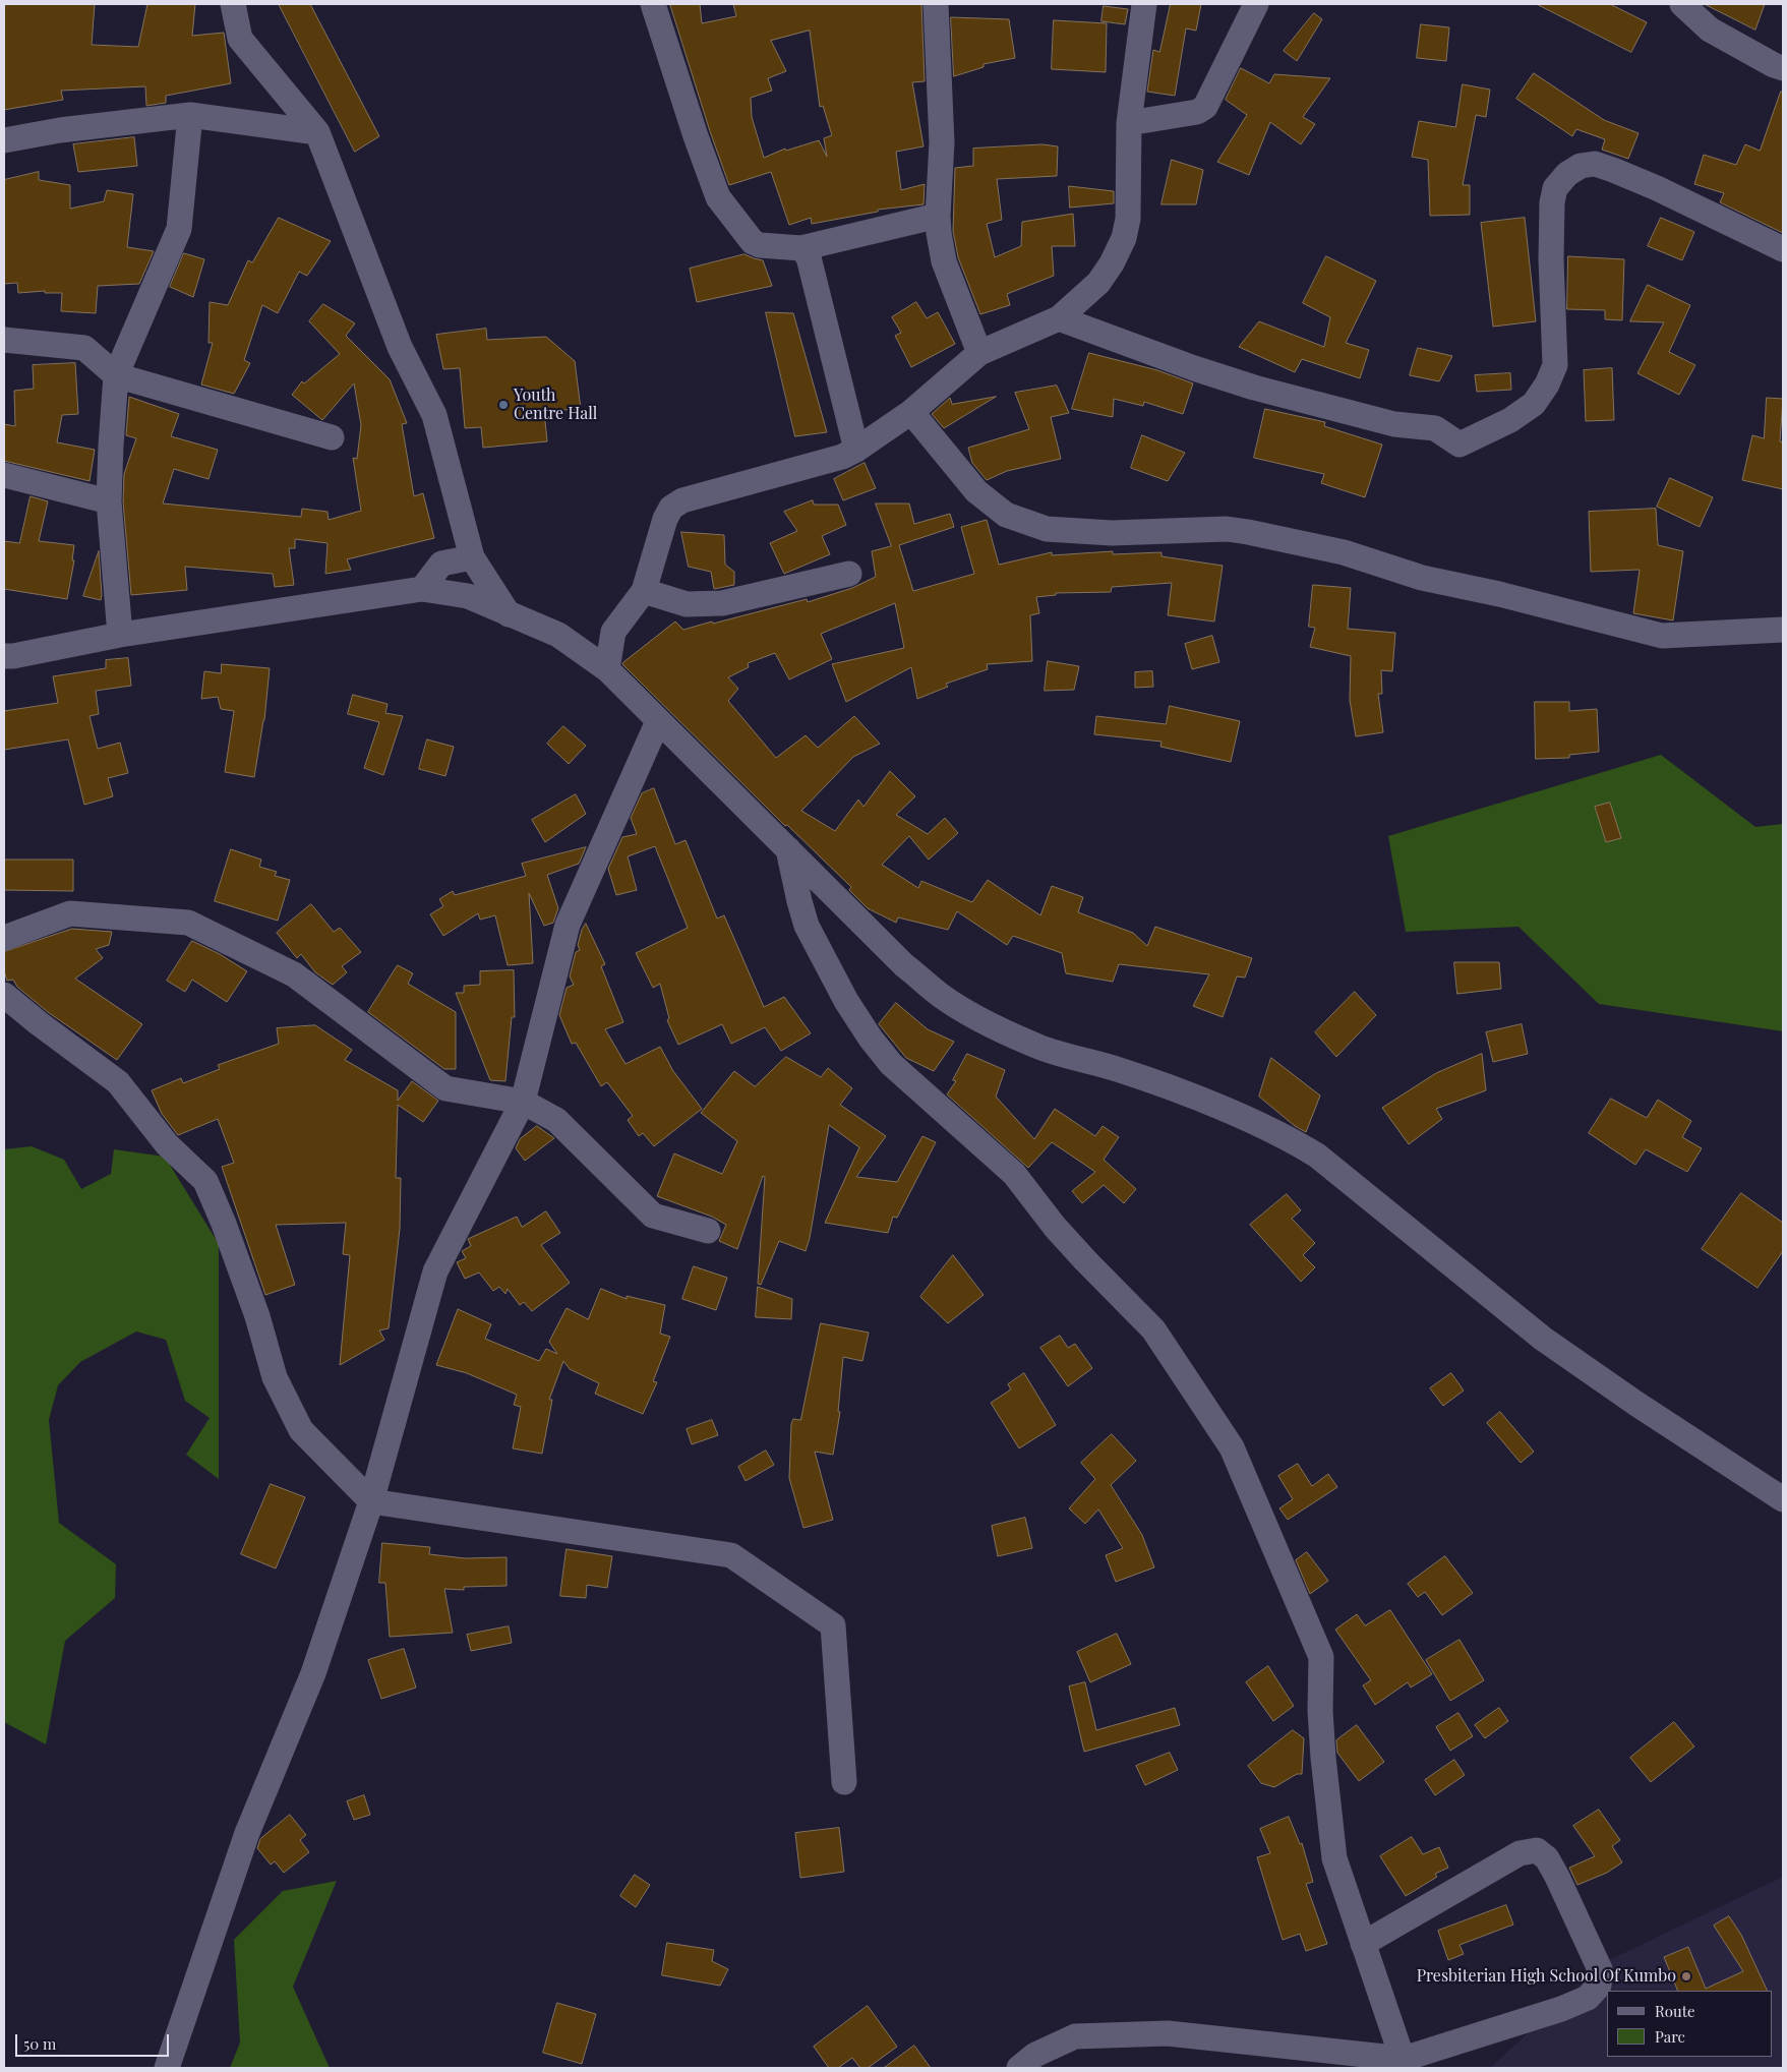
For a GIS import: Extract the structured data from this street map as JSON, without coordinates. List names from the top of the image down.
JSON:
{
  "places": ["Youth Centre Hall", "Presbiterian High School Of Kumbo"],
  "legend": ["Route", "Parc"],
  "scale_bar": "50 m"
}
